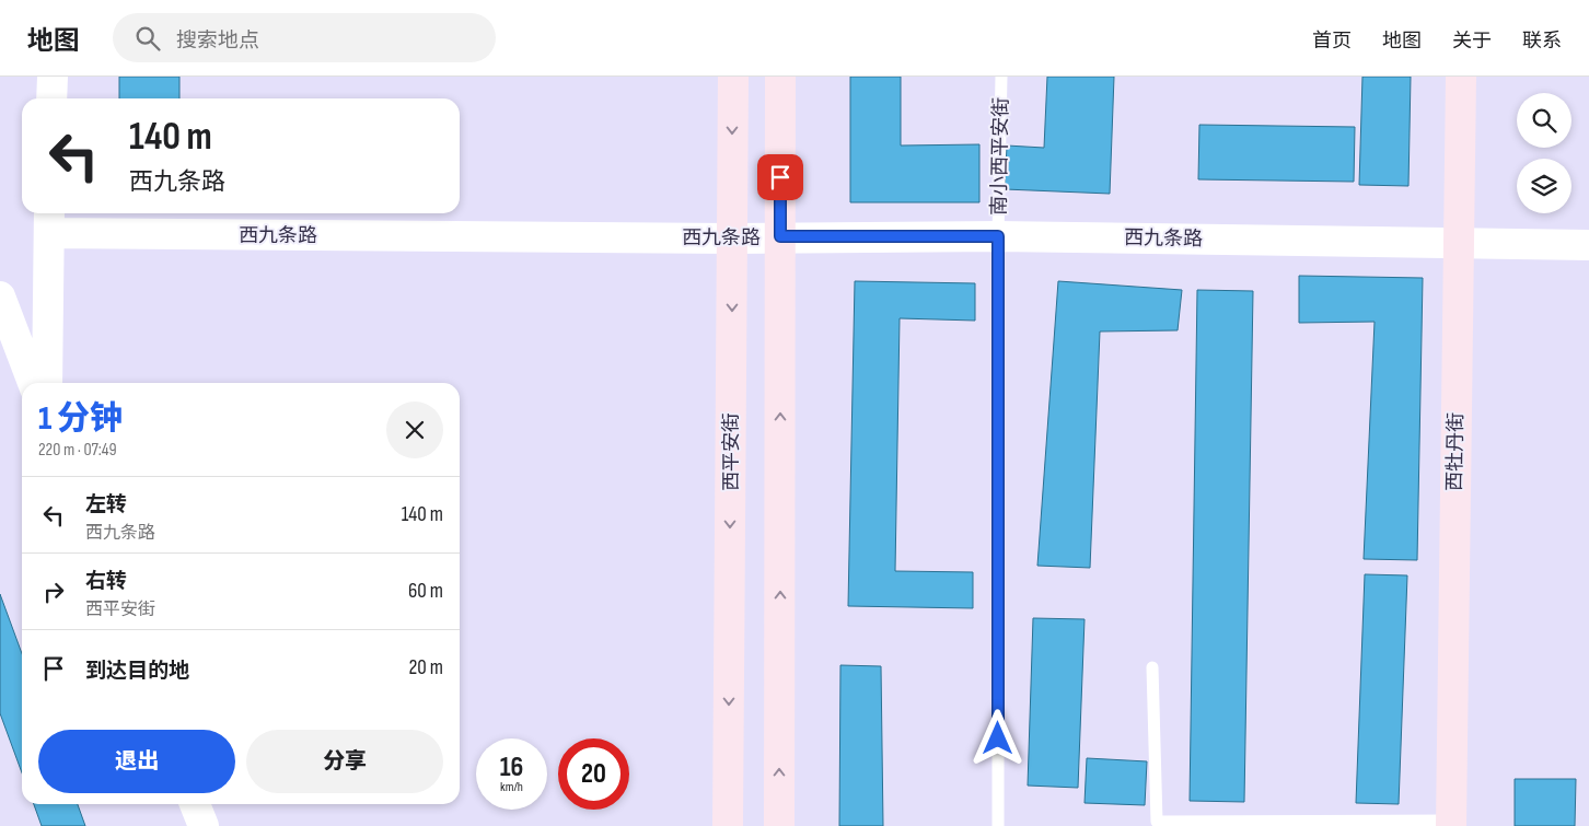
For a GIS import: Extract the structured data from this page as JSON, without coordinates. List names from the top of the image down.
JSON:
{
  "streets": {
    "main road": ["西平安街", "西牡丹街"],
    "street": ["西九条路"],
    "lane": ["南小西平安街"]
  },
  "crossings": [
    ["南小西平安街", "西九条路"],
    ["西九条路", "西平安街"],
    ["西九条路", "西牡丹街"]
  ],
  "page": {
    "header": "地图",
    "search": "搜索地点",
    "nav": [
      "首页",
      "地图",
      "关于",
      "联系"
    ],
    "turn": ["140 m", "西九条路"],
    "heading": ["1 分钟", "220 m · 07:49"],
    "list": [
      {
        "name": "左转",
        "note": "西九条路",
        "value": "140 m"
      },
      {
        "name": "右转",
        "note": "西平安街",
        "value": "60 m"
      },
      {
        "name": "到达目的地",
        "value": "20 m"
      }
    ],
    "buttons": ["退出", "分享"],
    "speed": "16 km/h",
    "limit": "20"
  }
}
